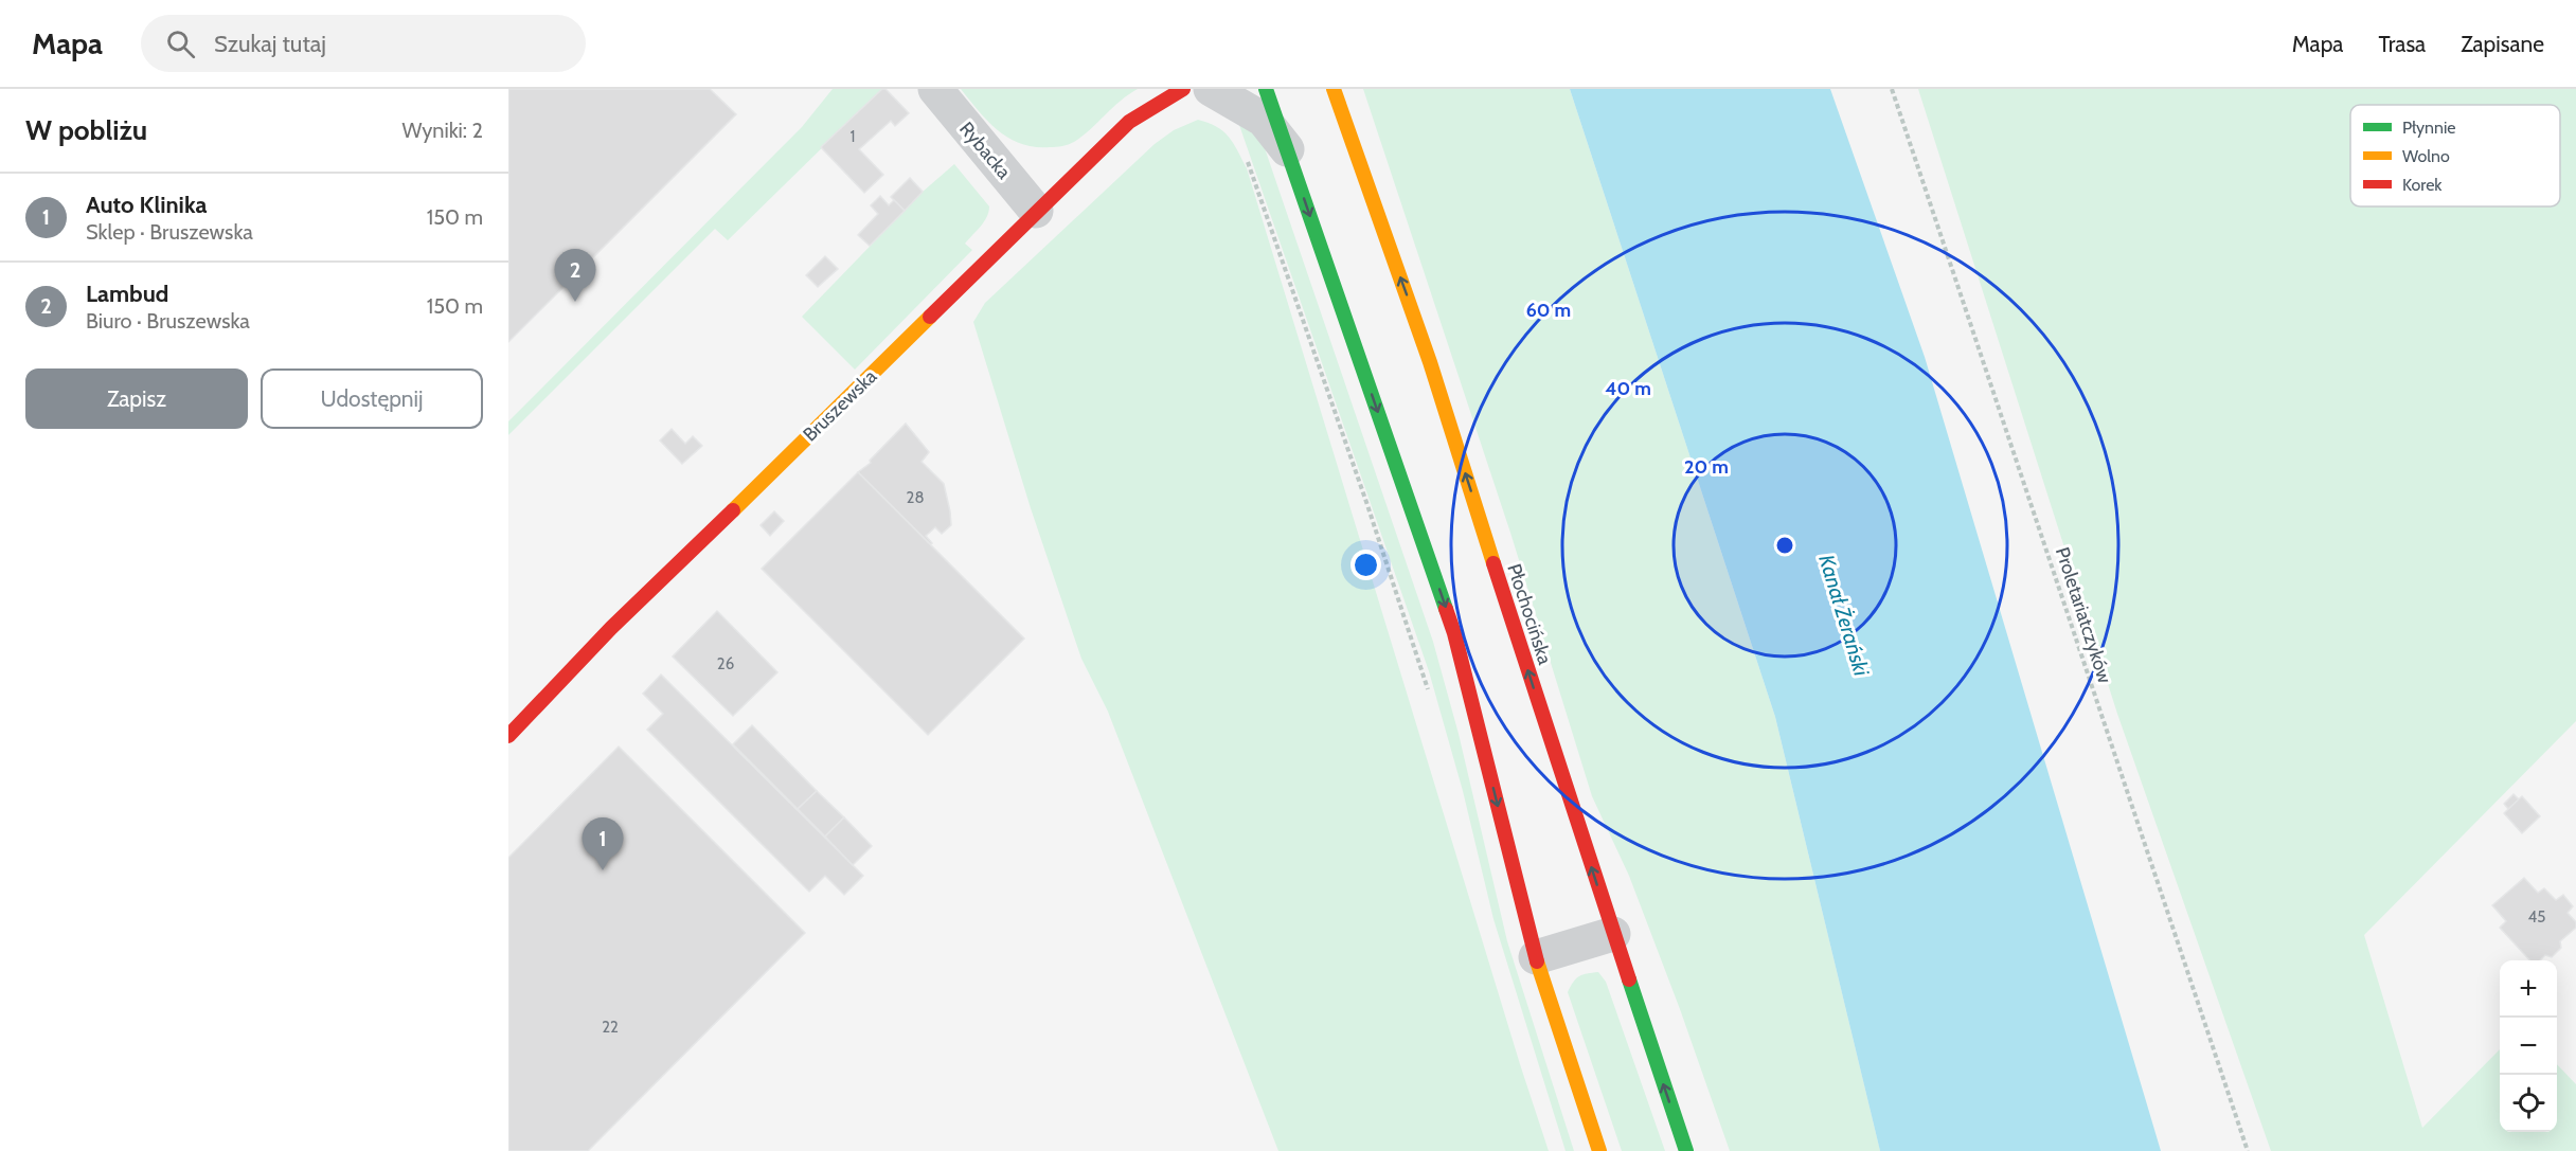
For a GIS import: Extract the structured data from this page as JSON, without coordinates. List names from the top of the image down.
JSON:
{
  "streets": {
    "main road": ["Bruszewska", "Płochocińska"],
    "street": ["Rybacka"],
    "path": ["Proletariatczyków"]
  },
  "crossings": [
    ["Rybacka", "Bruszewska"]
  ],
  "water": ["Kanał Żerański"],
  "house_numbers": [
    "1",
    "28",
    "26",
    "45",
    "22"
  ],
  "legend": ["Płynnie", "Wolno", "Korek"],
  "page": {
    "header": "Mapa",
    "search": "Szukaj tutaj",
    "nav": ["Mapa", "Trasa", "Zapisane"],
    "heading": ["W pobliżu", "Wyniki: 2"],
    "list": [
      {
        "mark": "1",
        "name": "Auto Klinika",
        "note": "Sklep · Bruszewska",
        "value": "150 m"
      },
      {
        "mark": "2",
        "name": "Lambud",
        "note": "Biuro · Bruszewska",
        "value": "150 m"
      }
    ],
    "pins": ["2", "1"],
    "buttons": ["Zapisz", "Udostępnij"],
    "map_buttons": ["+", "−"]
  },
  "rings": ["60 m", "40 m", "20 m"]
}
